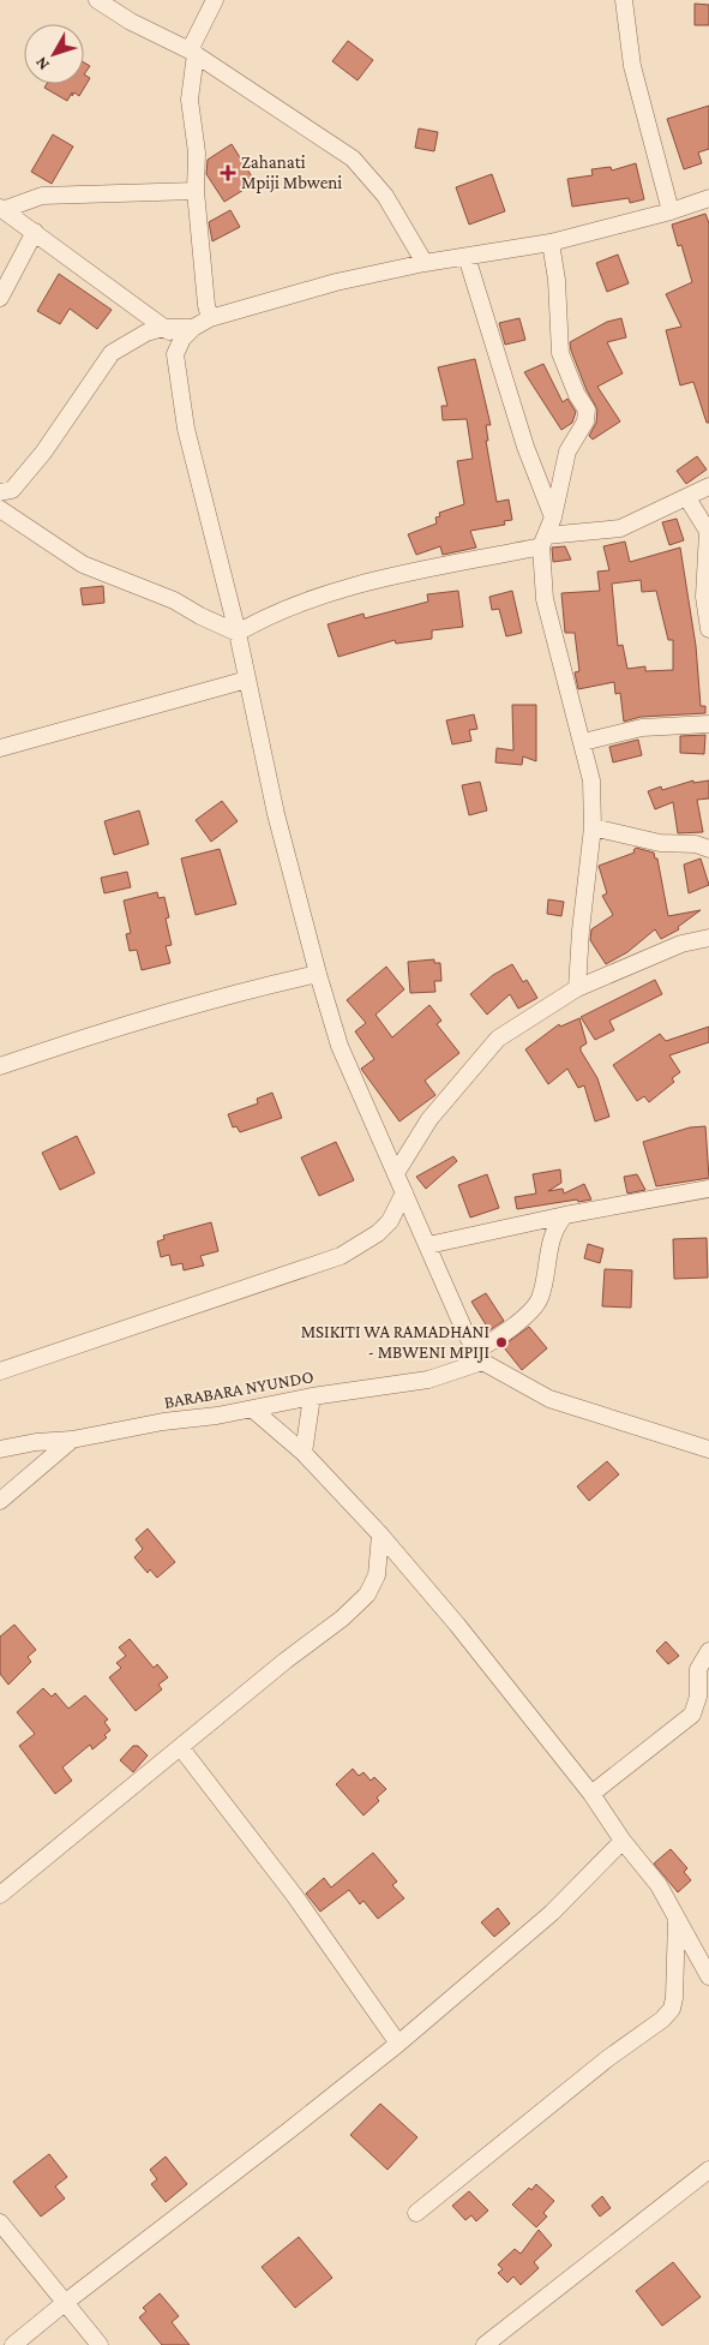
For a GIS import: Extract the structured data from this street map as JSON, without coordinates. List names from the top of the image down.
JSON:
{
  "streets": {
    "street": ["BARABARA NYUNDO"]
  },
  "places": {
    "health": ["Zahanati Mpiji Mbweni"],
    "other": ["MSIKITI WA RAMADHANI - MBWENI MPIJI"]
  },
  "north": "bottom left"
}
